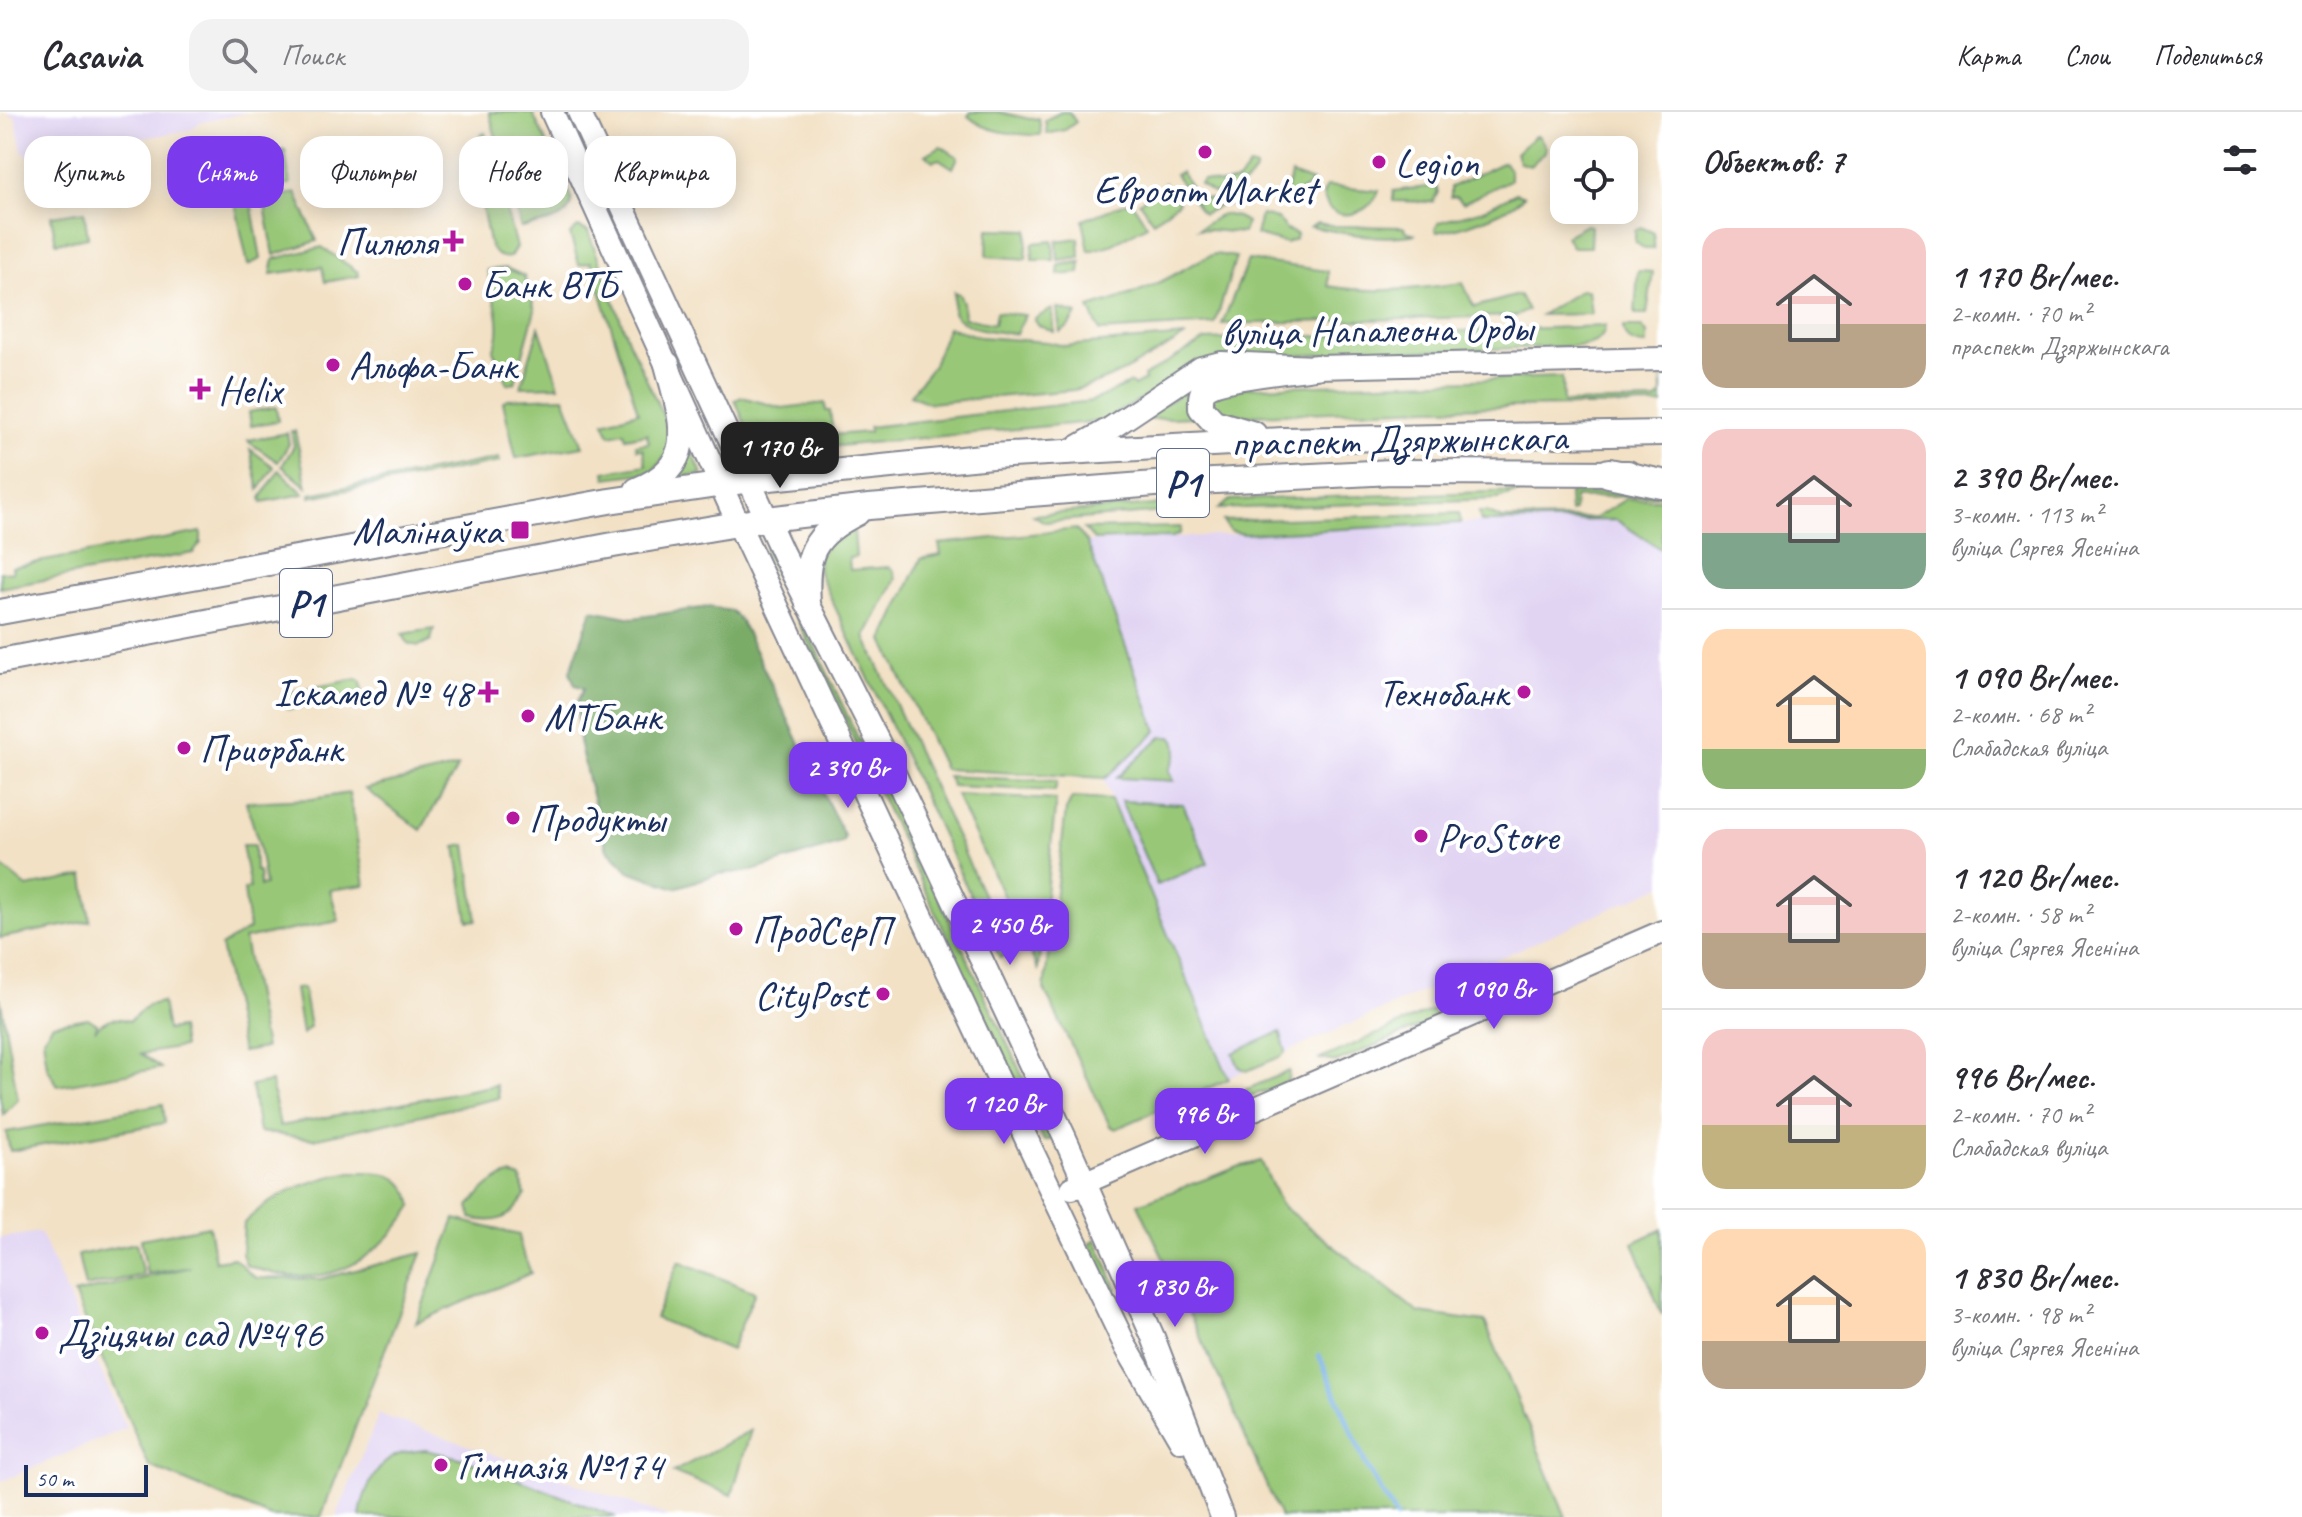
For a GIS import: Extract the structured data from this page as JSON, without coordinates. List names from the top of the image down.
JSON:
{
  "streets": {
    "main road": ["вуліца Напалеона Орды", "праспект Дзяржынскага", "Р1"]
  },
  "crossings": [
    ["вуліца Напалеона Орды", "праспект Дзяржынскага"]
  ],
  "places": {
    "other": [
      "Евроопт Market",
      "Legion",
      "Банк ВТБ",
      "Альфа-Банк",
      "Технобанк",
      "МТБанк",
      "Приорбанк",
      "Продукты",
      "ProStore",
      "ПродСерП",
      "CityPost",
      "Дзіцячы сад №496",
      "Гімназія №174"
    ],
    "health": ["Пилюля", "Helix", "Іскамед № 48"],
    "transit": ["Малінаўка"]
  },
  "scale_bar": "50 m",
  "page": {
    "header": "Casavia",
    "search": "Поиск",
    "nav": ["Карта", "Слои", "Поделиться"],
    "heading": "Объектов: 7",
    "chip": [
      "Купить",
      "Снять",
      "Фильтры",
      "Новое",
      "Квартира"
    ],
    "list": [
      {
        "name": "1 170 Br/мес.",
        "note": "2-комн. · 70 m² · праспект Дзяржынскага"
      },
      {
        "name": "2 390 Br/мес.",
        "note": "3-комн. · 113 m² · вуліца Сяргея Ясеніна"
      },
      {
        "name": "1 090 Br/мес.",
        "note": "2-комн. · 68 m² · Слабадская вуліца"
      },
      {
        "name": "1 120 Br/мес.",
        "note": "2-комн. · 58 m² · вуліца Сяргея Ясеніна"
      },
      {
        "name": "996 Br/мес.",
        "note": "2-комн. · 70 m² · Слабадская вуліца"
      },
      {
        "name": "1 830 Br/мес.",
        "note": "3-комн. · 98 m² · вуліца Сяргея Ясеніна"
      }
    ],
    "price": [
      "1 170 Br",
      "2 390 Br",
      "2 450 Br",
      "1 090 Br",
      "1 120 Br",
      "996 Br",
      "1 830 Br"
    ],
    "scale": "50 m"
  }
}
